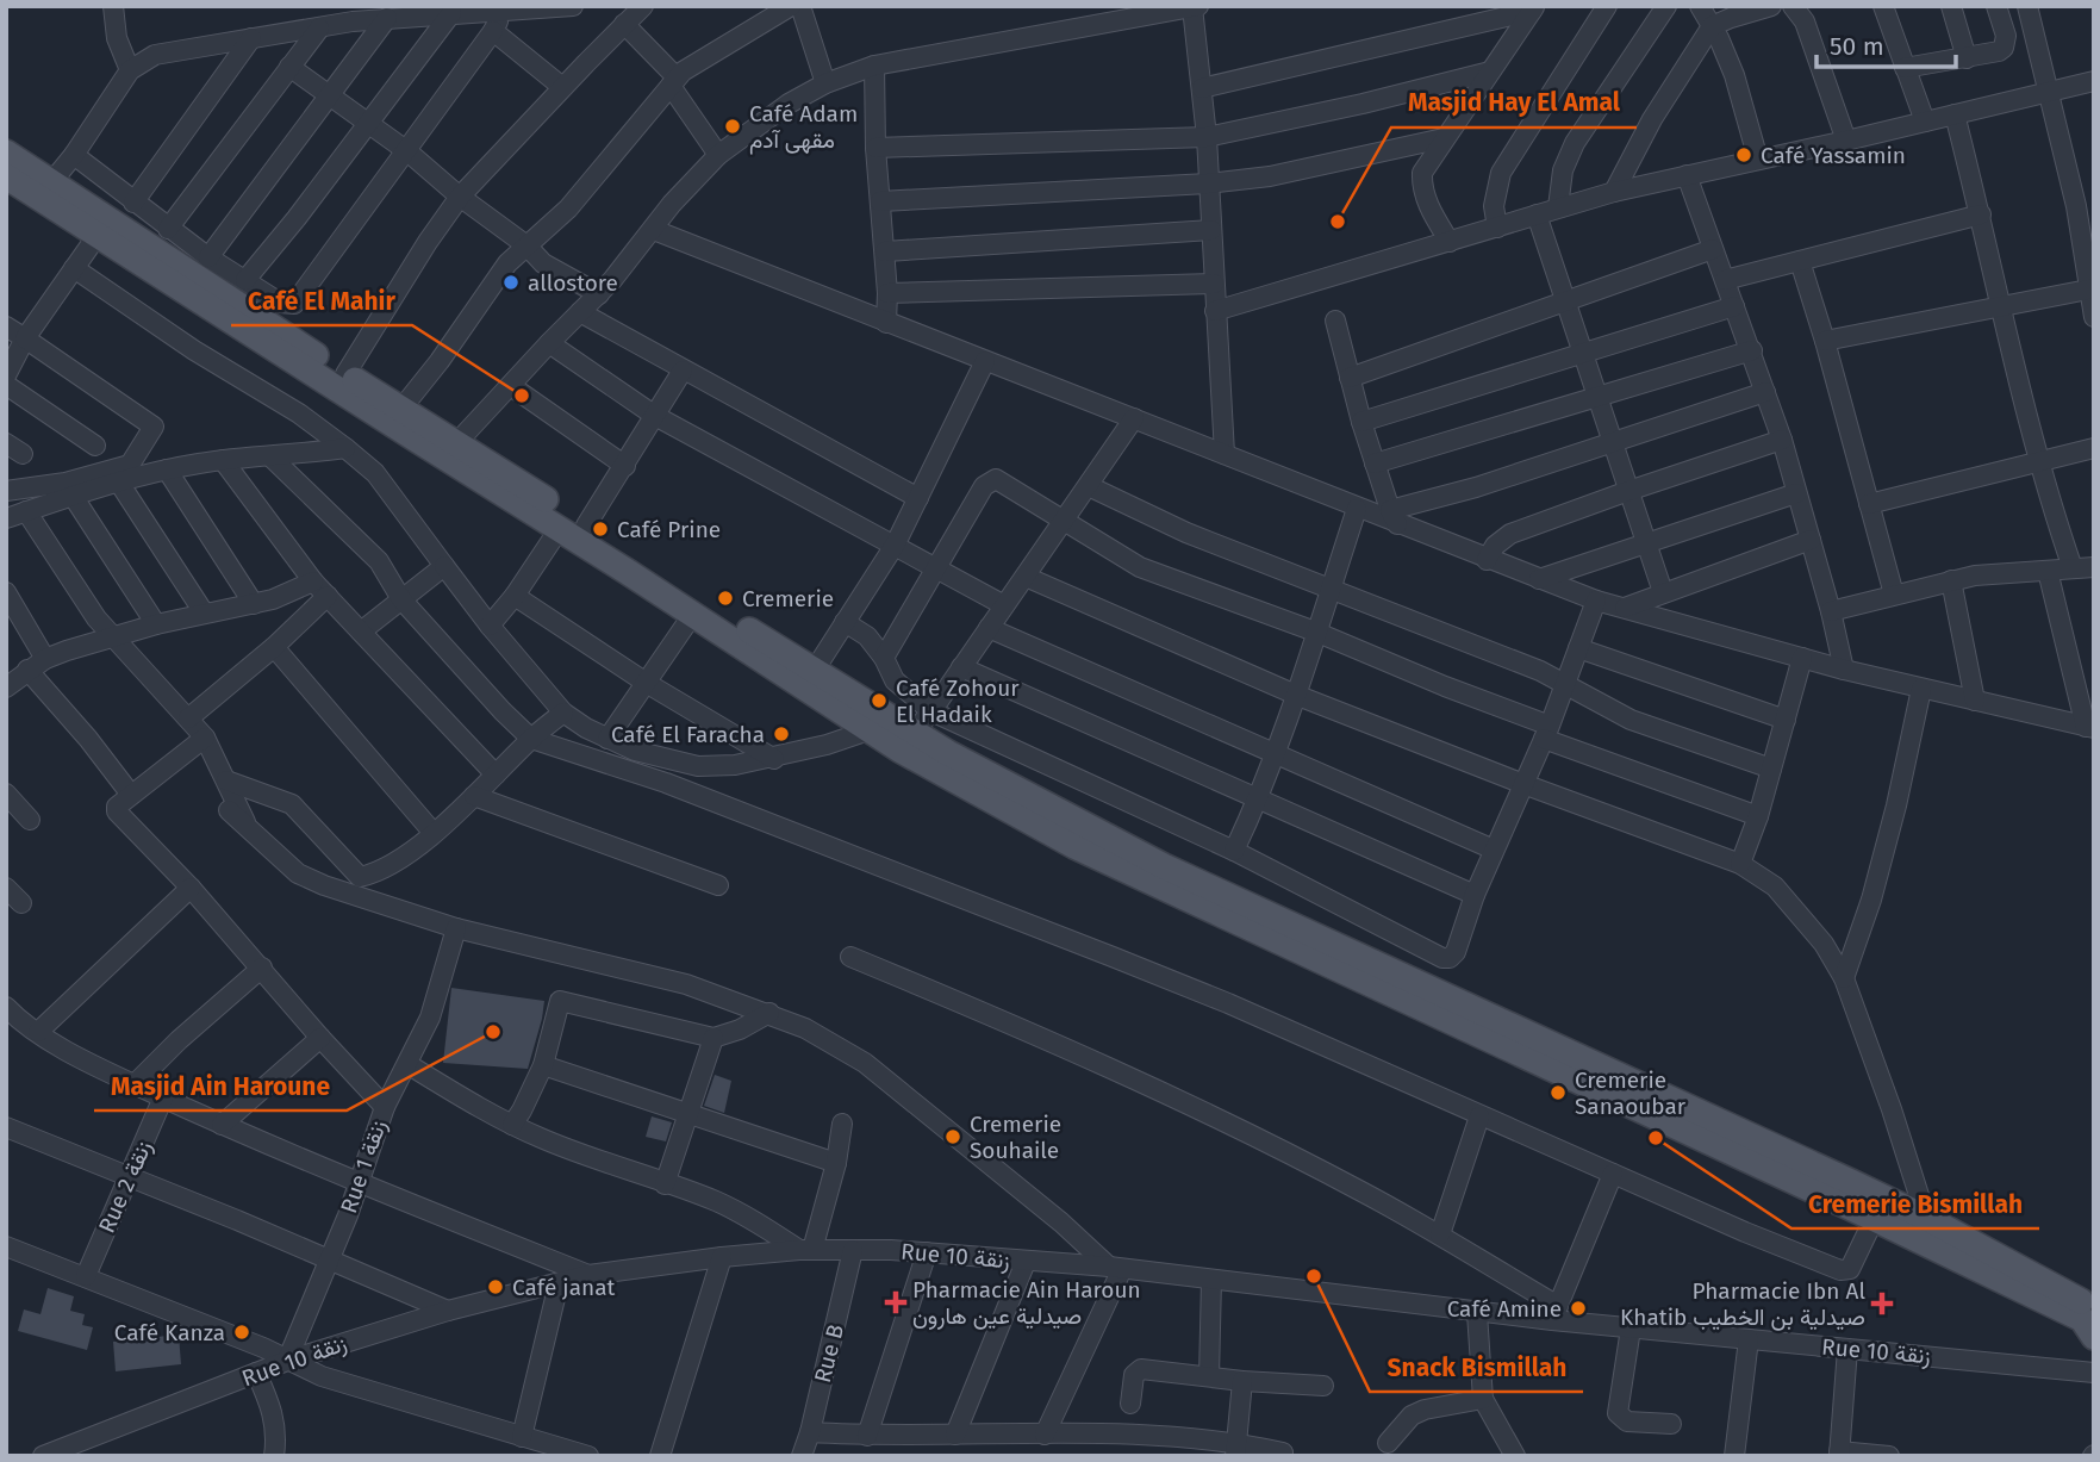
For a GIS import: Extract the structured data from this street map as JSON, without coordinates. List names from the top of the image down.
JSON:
{
  "streets": {
    "street": [
      "Rue 1 زنقة",
      "Rue 2 زنقة",
      "Rue 10 زنقة",
      "Rue B"
    ]
  },
  "crossings": [
    ["Rue 1 زنقة", "Rue 10 زنقة"],
    ["Rue 10 زنقة", "Rue B"]
  ],
  "places": {
    "other": [
      "Café Adam مقهى آدم",
      "Café Yassamin",
      "Masjid Hay El Amal",
      "allostore",
      "Café El Mahir",
      "Café Prine",
      "Cremerie",
      "Café Zohour El Hadaik",
      "Café El Faracha",
      "Masjid Ain Haroune",
      "Cremerie Sanaoubar",
      "Cremerie Souhaile",
      "Cremerie Bismillah",
      "Snack Bismillah",
      "Café janat",
      "Café Amine",
      "Café Kanza"
    ],
    "health": ["Pharmacie Ain Haroun صيدلية عين هارون", "Pharmacie Ibn Al Khatib صيدلية بن الخطيب"]
  },
  "scale_bar": "50 m"
}
